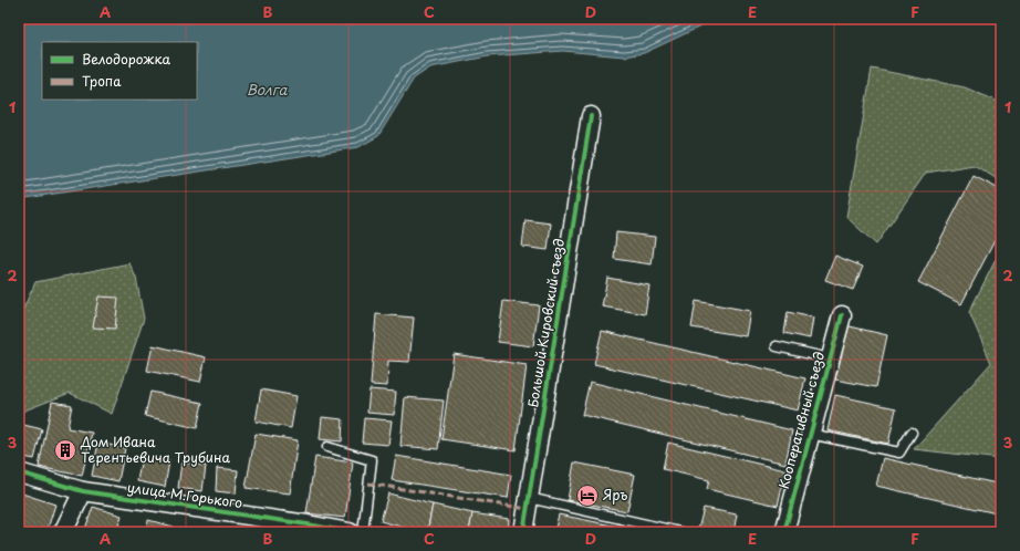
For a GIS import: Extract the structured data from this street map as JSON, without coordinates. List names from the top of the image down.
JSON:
{
  "streets": {
    "street": ["Большой Кировский съезд", "Кооперативный съезд", "улица М.Горького"]
  },
  "water": ["Волга"],
  "places": {
    "building": ["Дом Ивана Терентьевича Трубина"],
    "hotel": ["Яръ"]
  },
  "legend": ["Велодорожка", "Тропа"],
  "grid": {
    "columns": [
      "A",
      "B",
      "C",
      "D",
      "E",
      "F"
    ],
    "rows": ["1", "2", "3"]
  }
}
